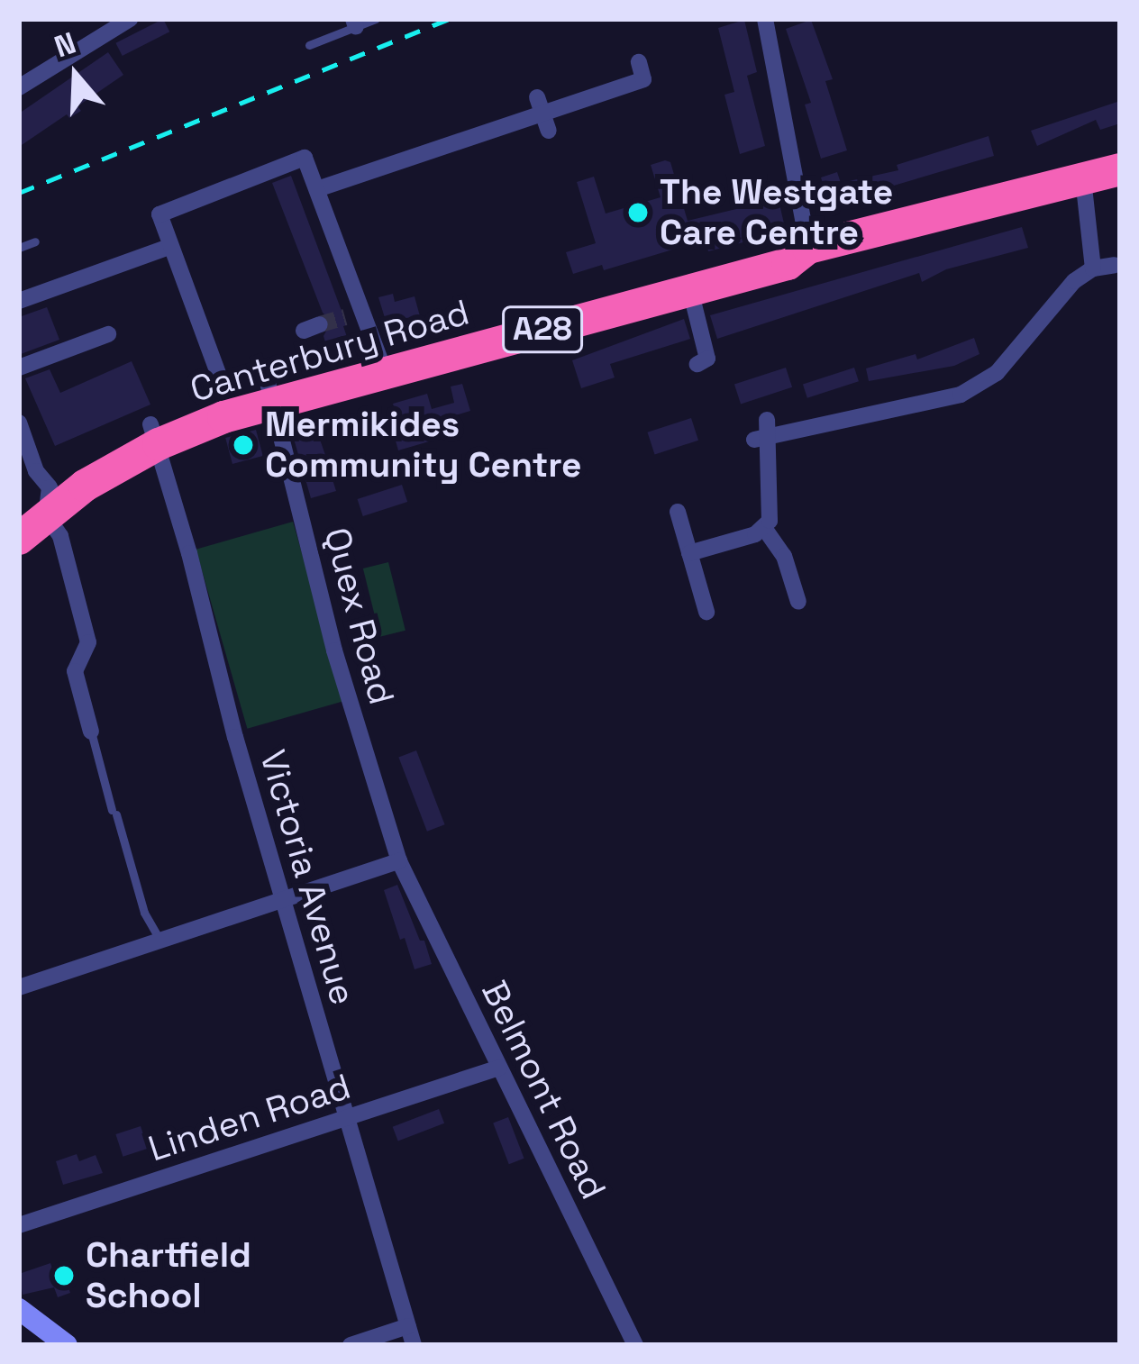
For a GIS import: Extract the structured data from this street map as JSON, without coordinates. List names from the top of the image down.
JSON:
{
  "streets": {
    "highway": ["A28", "Canterbury Road"],
    "street": [
      "Quex Road",
      "Victoria Avenue",
      "Belmont Road",
      "Linden Road"
    ]
  },
  "crossings": [
    ["Canterbury Road", "Quex Road"],
    ["Canterbury Road", "Victoria Avenue"],
    ["Quex Road", "Belmont Road"],
    ["Victoria Avenue", "Linden Road"],
    ["Belmont Road", "Linden Road"]
  ],
  "places": ["The Westgate Care Centre", "Mermikides Community Centre", "Chartfield School"],
  "north": "top"
}
